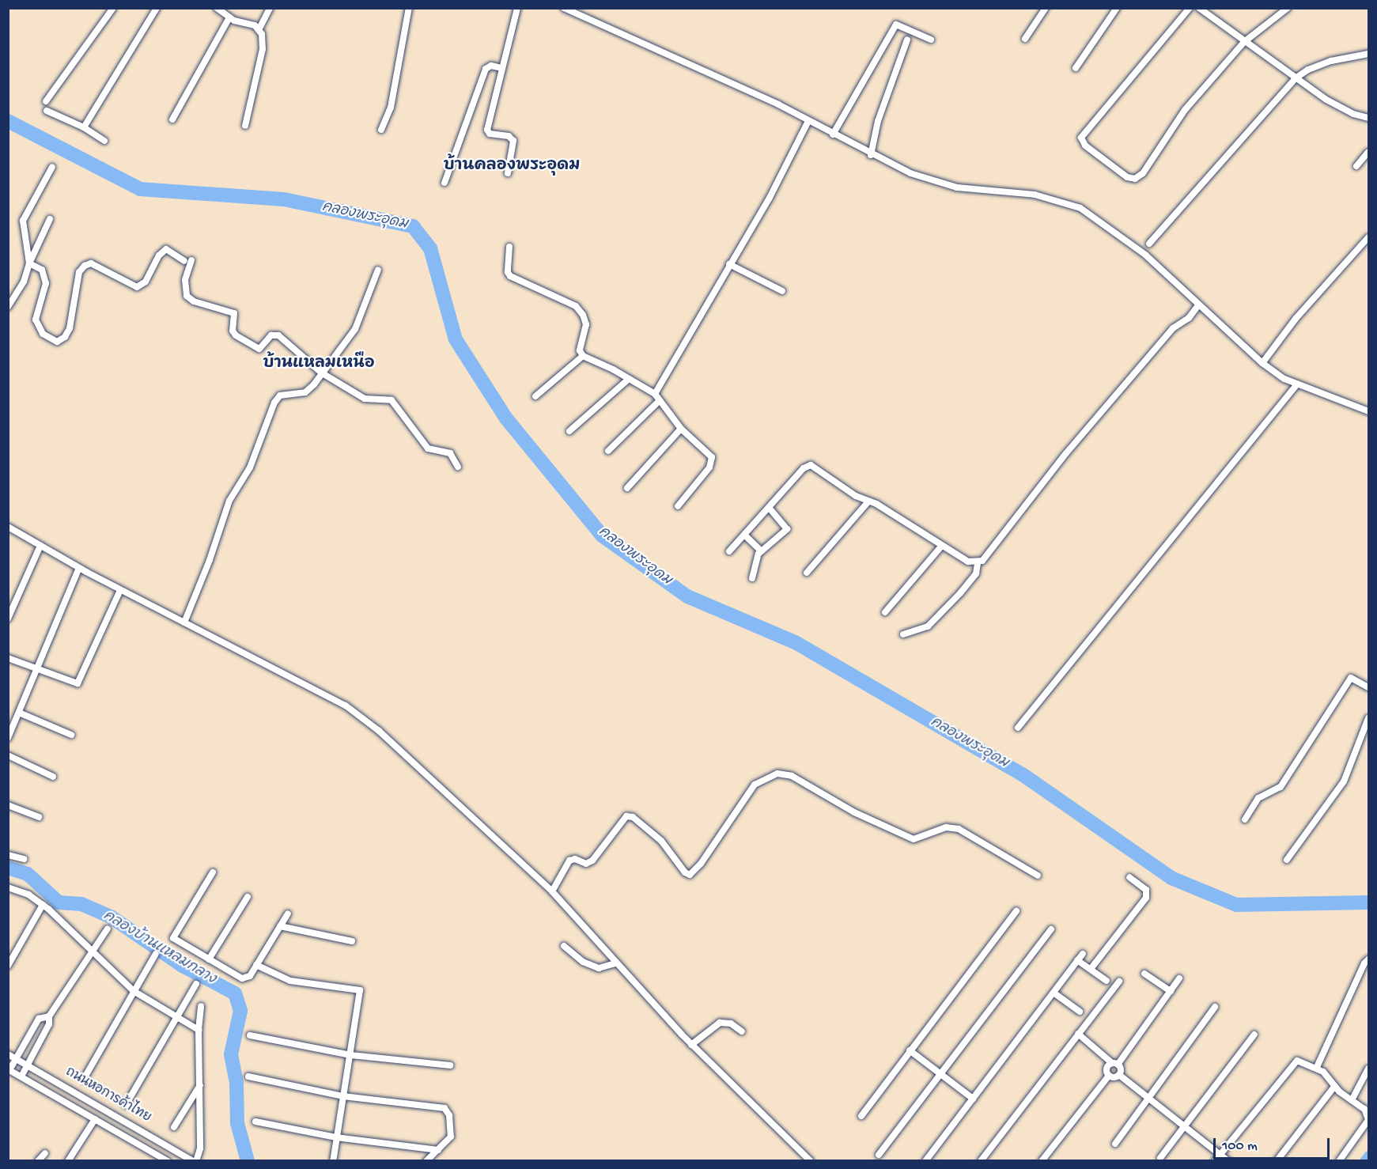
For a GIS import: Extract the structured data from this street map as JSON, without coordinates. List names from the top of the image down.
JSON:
{
  "streets": {
    "street": ["ถนนหอการค้าไทย"]
  },
  "districts": ["บ้านคลองพระอุดม", "บ้านแหลมเหนือ"],
  "water": ["คลองพระอุดม", "คลองบ้านแหลมกลาง"],
  "scale_bar": "100 m"
}
